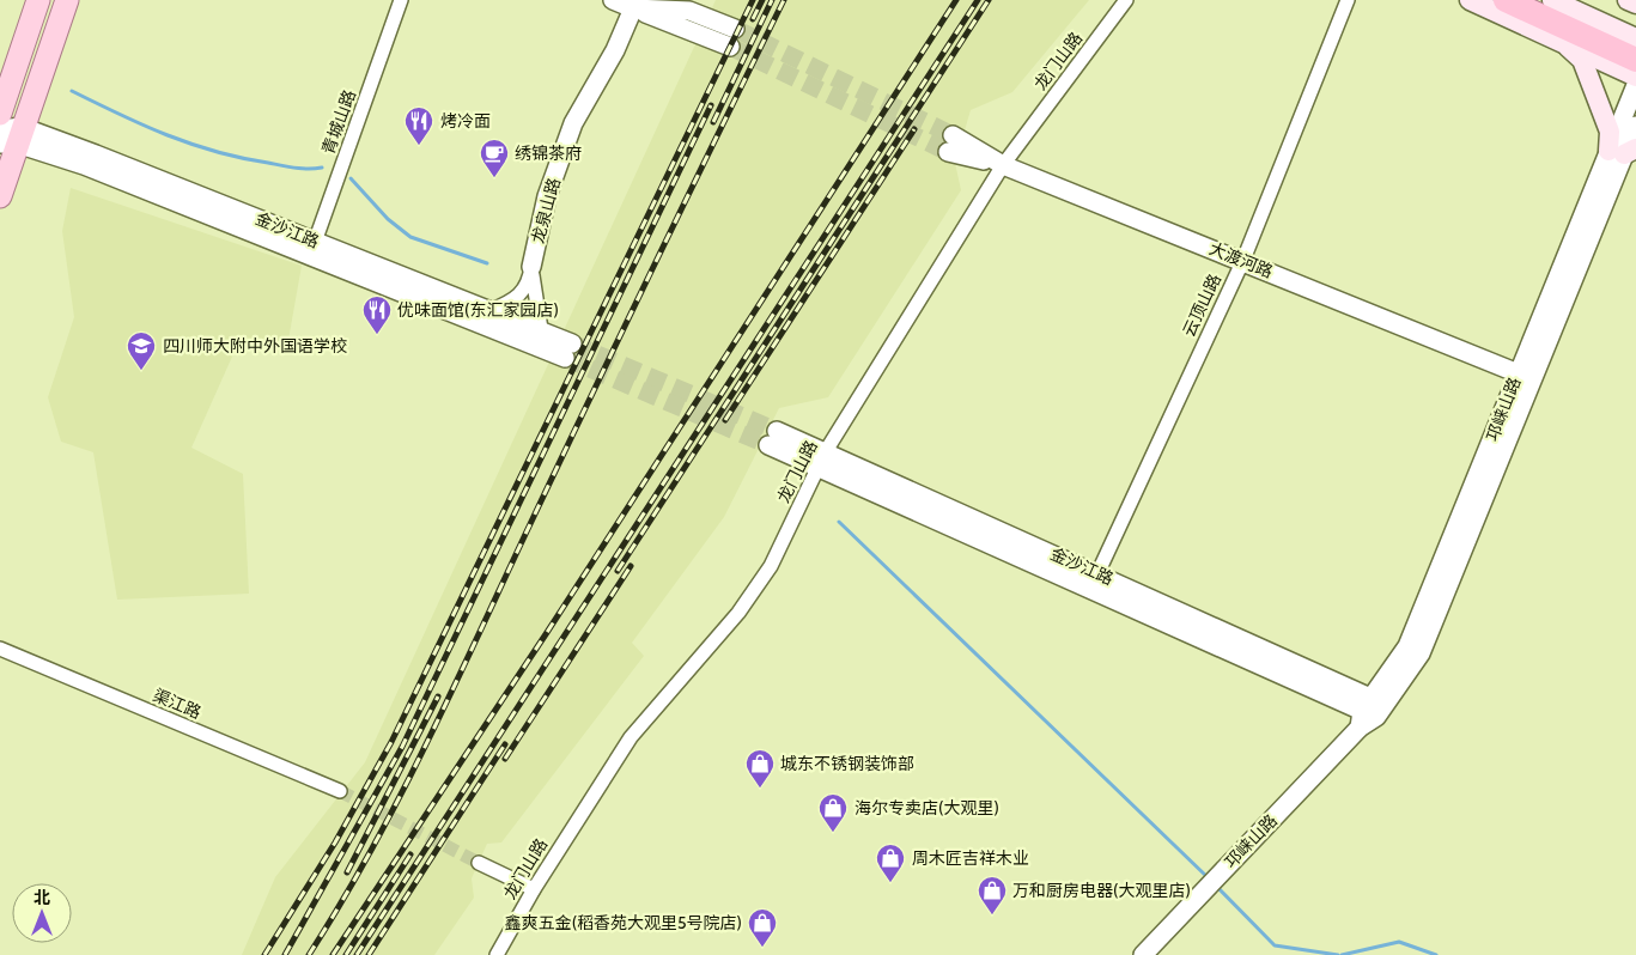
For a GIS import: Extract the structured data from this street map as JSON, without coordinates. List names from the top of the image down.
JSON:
{
  "streets": {
    "street": [
      "龙门山路",
      "青城山路",
      "龙泉山路",
      "金沙江路",
      "大渡河路",
      "云顶山路",
      "邛崃山路",
      "渠江路"
    ]
  },
  "crossings": [
    ["龙门山路", "金沙江路"],
    ["龙门山路", "大渡河路"],
    ["青城山路", "金沙江路"],
    ["龙泉山路", "金沙江路"],
    ["金沙江路", "云顶山路"],
    ["金沙江路", "邛崃山路"],
    ["大渡河路", "云顶山路"],
    ["大渡河路", "邛崃山路"]
  ],
  "places": {
    "restaurant": ["烤冷面", "优味面馆(东汇家园店)"],
    "cafe": ["绣锦茶府"],
    "school or university": ["四川师大附中外国语学校"],
    "shop": [
      "城东不锈钢装饰部",
      "海尔专卖店(大观里)",
      "周木匠吉祥木业",
      "万和厨房电器(大观里店)",
      "鑫爽五金(稻香苑大观里5号院店)"
    ]
  },
  "north": "top"
}
